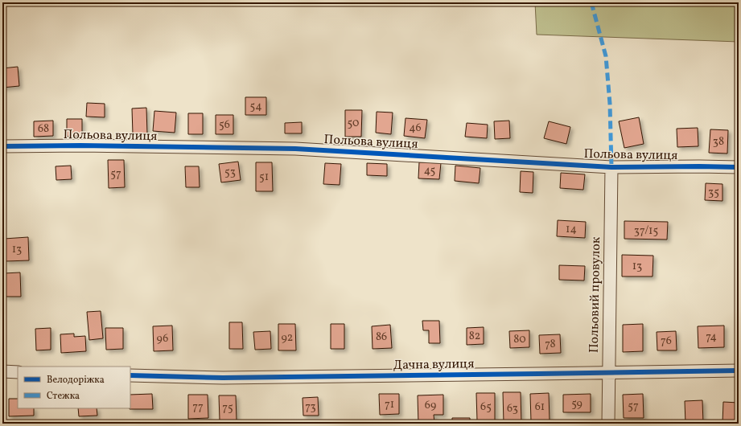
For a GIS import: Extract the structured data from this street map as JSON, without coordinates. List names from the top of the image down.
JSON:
{
  "streets": {
    "street": ["Польова вулиця", "Польовий провулок", "Дачна вулиця"]
  },
  "crossings": [
    ["Польова вулиця", "Польовий провулок"],
    ["Польовий провулок", "Дачна вулиця"]
  ],
  "house_numbers": [
    "54",
    "50",
    "56",
    "46",
    "68",
    "38",
    "45",
    "53",
    "57",
    "51",
    "35",
    "14",
    "37/15",
    "13",
    "13",
    "82",
    "86",
    "74",
    "92",
    "96",
    "80",
    "76",
    "78",
    "59",
    "71",
    "69",
    "57",
    "77",
    "73",
    "65",
    "61",
    "75",
    "63"
  ],
  "legend": ["Велодоріжка", "Стежка"]
}
